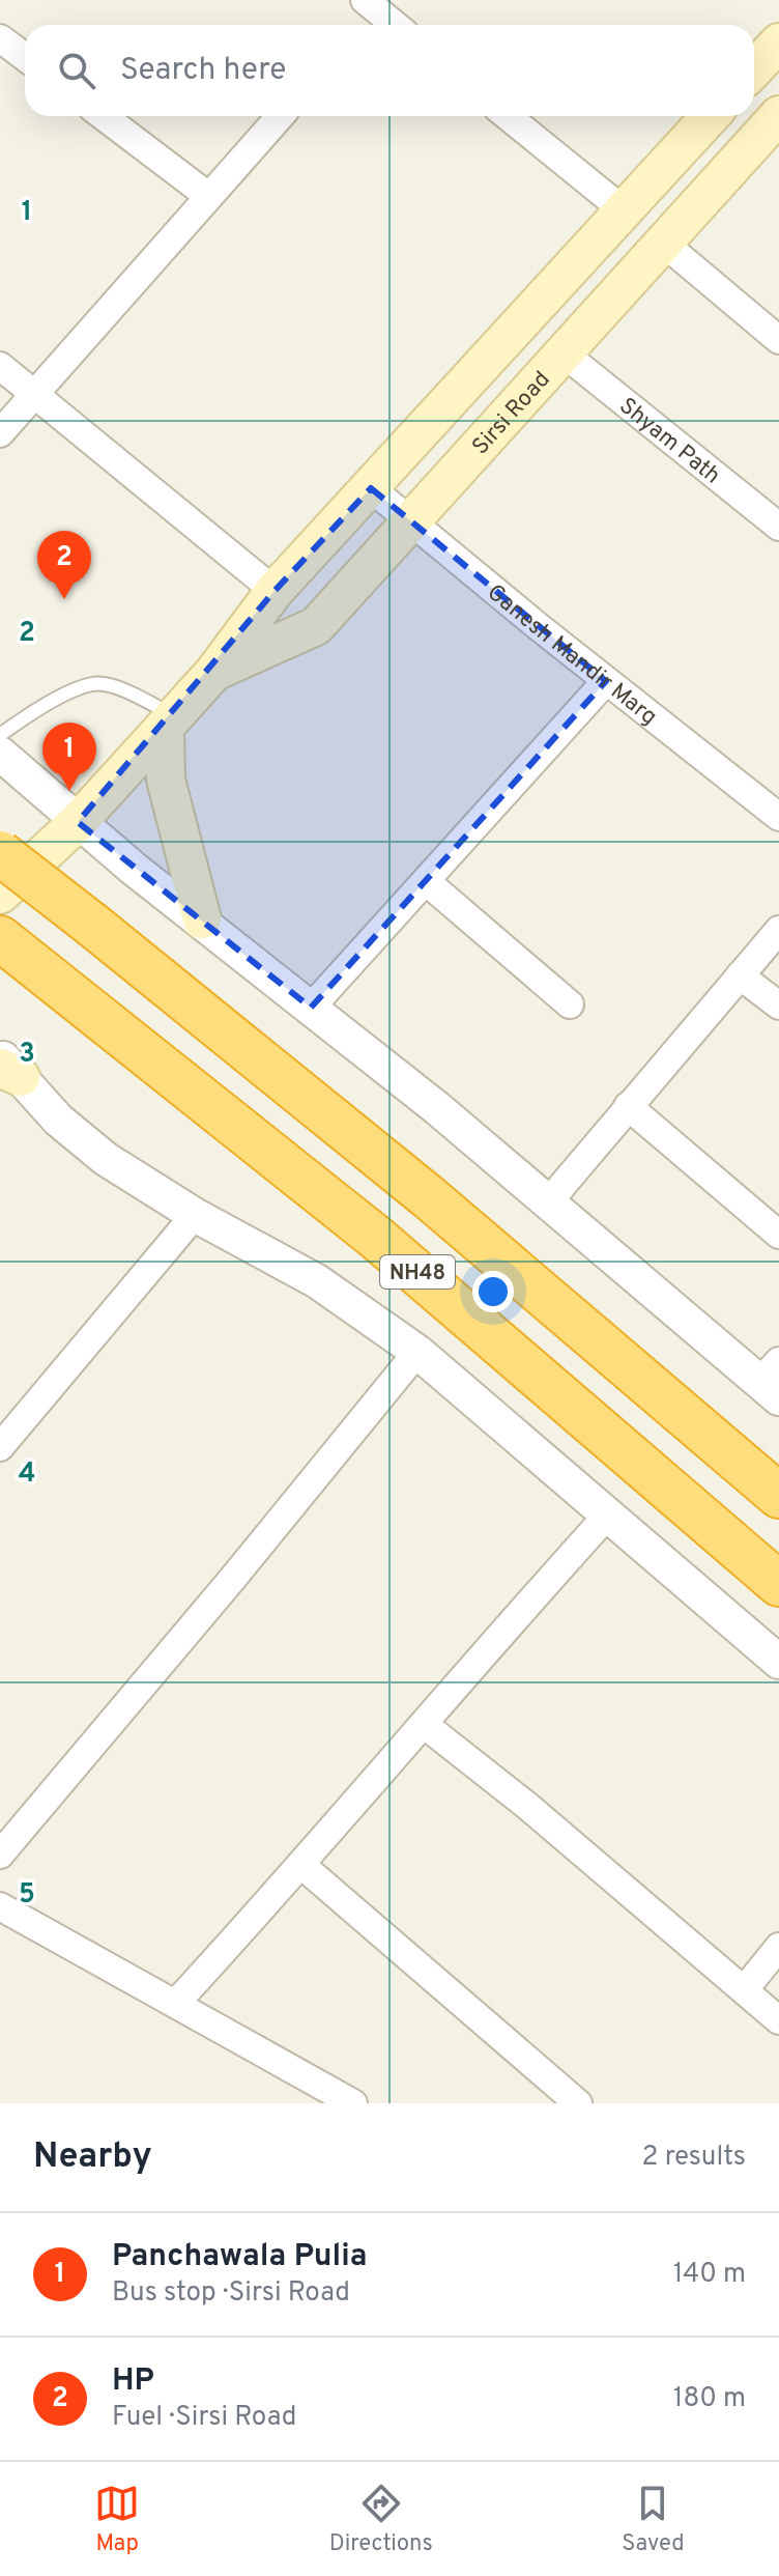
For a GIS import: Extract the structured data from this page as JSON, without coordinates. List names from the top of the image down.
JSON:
{
  "streets": {
    "highway": ["NH48"],
    "main road": ["Sirsi Road"],
    "street": ["Shyam Path", "Ganesh Mandir Marg"]
  },
  "crossings": [
    ["Sirsi Road", "Shyam Path"],
    ["Sirsi Road", "Ganesh Mandir Marg"]
  ],
  "page": {
    "search": "Search here",
    "pins": ["2", "1"],
    "heading": ["Nearby", "2 results"],
    "list": [
      {
        "mark": "1",
        "name": "Panchawala Pulia",
        "note": "Bus stop · Sirsi Road",
        "value": "140 m"
      },
      {
        "mark": "2",
        "name": "HP",
        "note": "Fuel · Sirsi Road",
        "value": "180 m"
      }
    ],
    "nav": ["Map", "Directions", "Saved"]
  },
  "grid": {
    "rows": [
      "1",
      "2",
      "3",
      "4",
      "5"
    ]
  }
}
